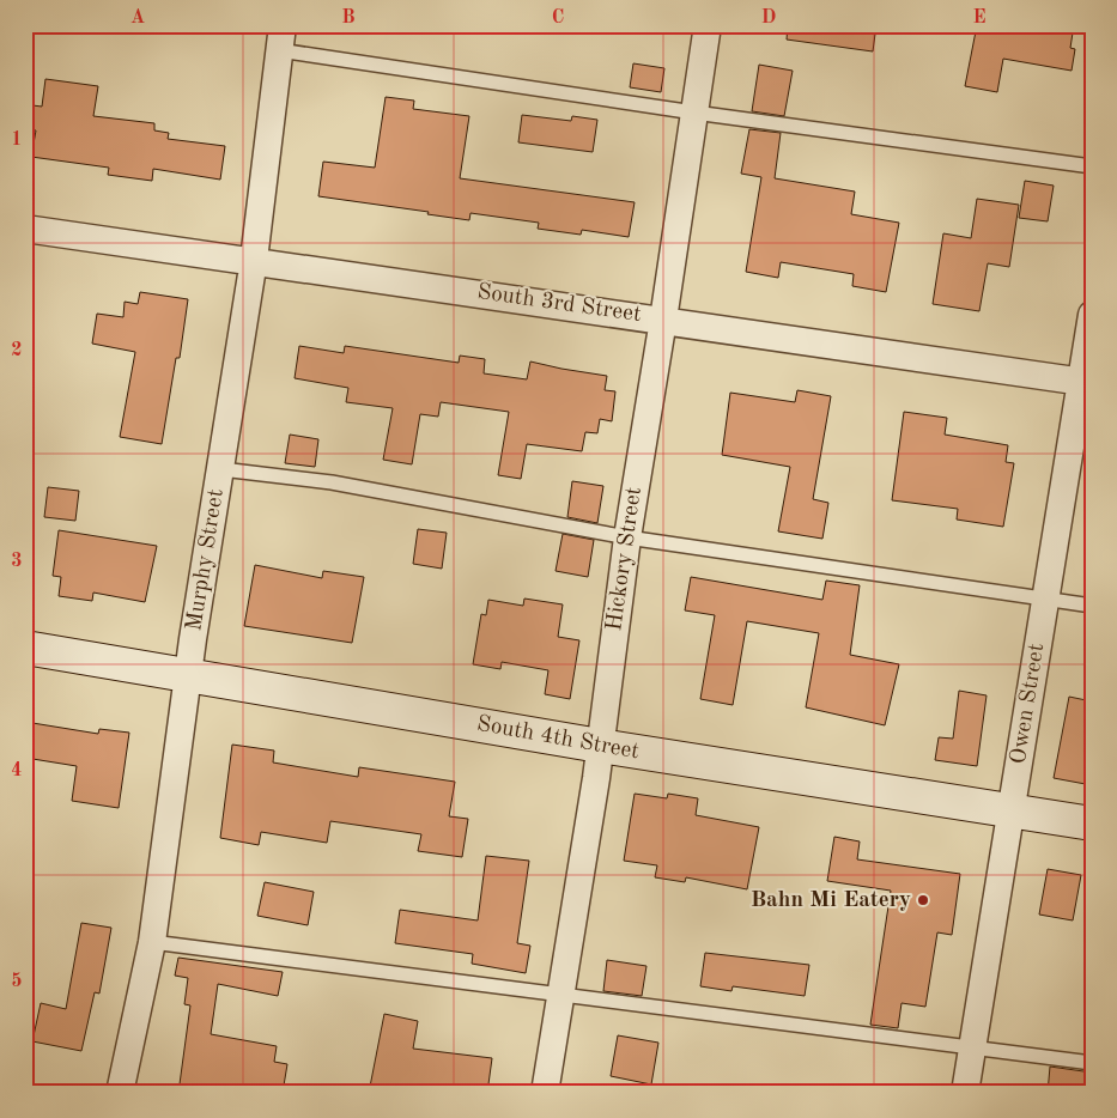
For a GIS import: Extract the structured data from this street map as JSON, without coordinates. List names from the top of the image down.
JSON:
{
  "streets": {
    "main road": ["South 4th Street"],
    "street": [
      "South 3rd Street",
      "Hickory Street",
      "Murphy Street",
      "Owen Street"
    ]
  },
  "crossings": [
    ["South 3rd Street", "Hickory Street"],
    ["South 3rd Street", "Murphy Street"],
    ["South 3rd Street", "Owen Street"],
    ["Hickory Street", "South 4th Street"],
    ["Murphy Street", "South 4th Street"],
    ["Owen Street", "South 4th Street"]
  ],
  "places": ["Bahn Mi Eatery"],
  "grid": {
    "columns": [
      "A",
      "B",
      "C",
      "D",
      "E"
    ],
    "rows": [
      "1",
      "2",
      "3",
      "4",
      "5"
    ]
  }
}
